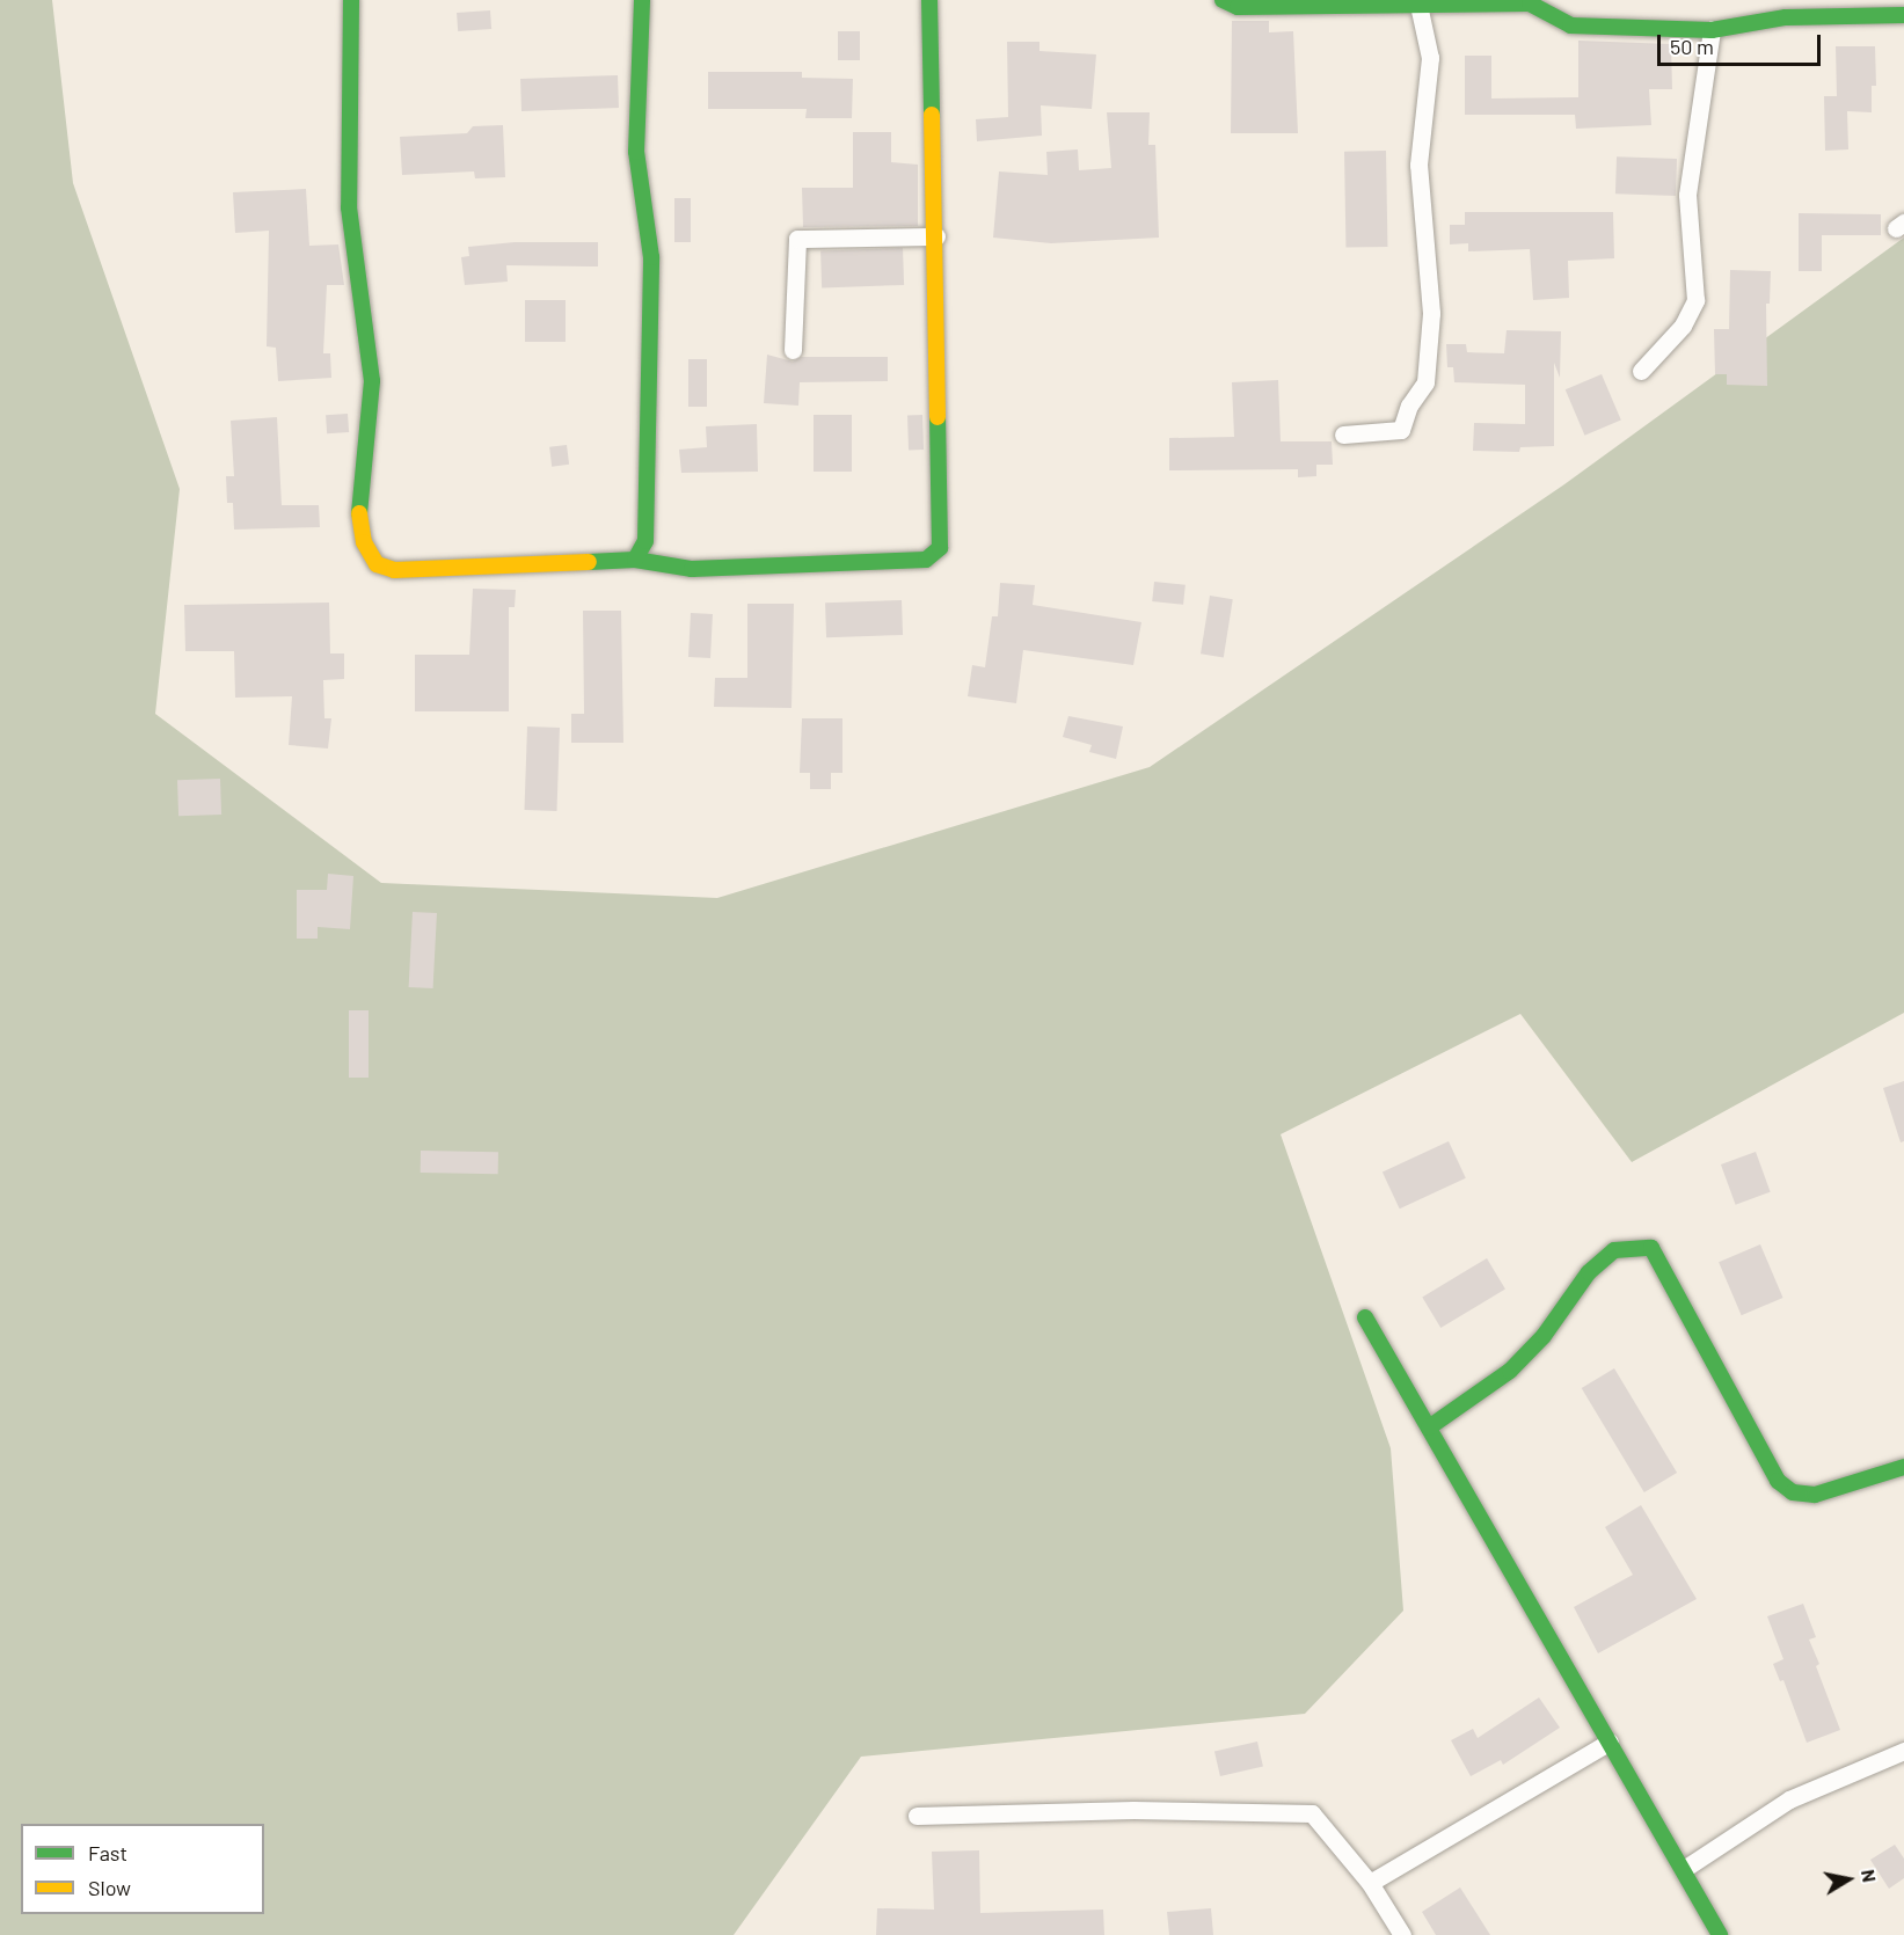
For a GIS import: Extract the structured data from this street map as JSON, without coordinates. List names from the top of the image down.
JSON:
{
  "legend": ["Fast", "Slow"],
  "scale_bar": "50 m",
  "north": "right"
}
